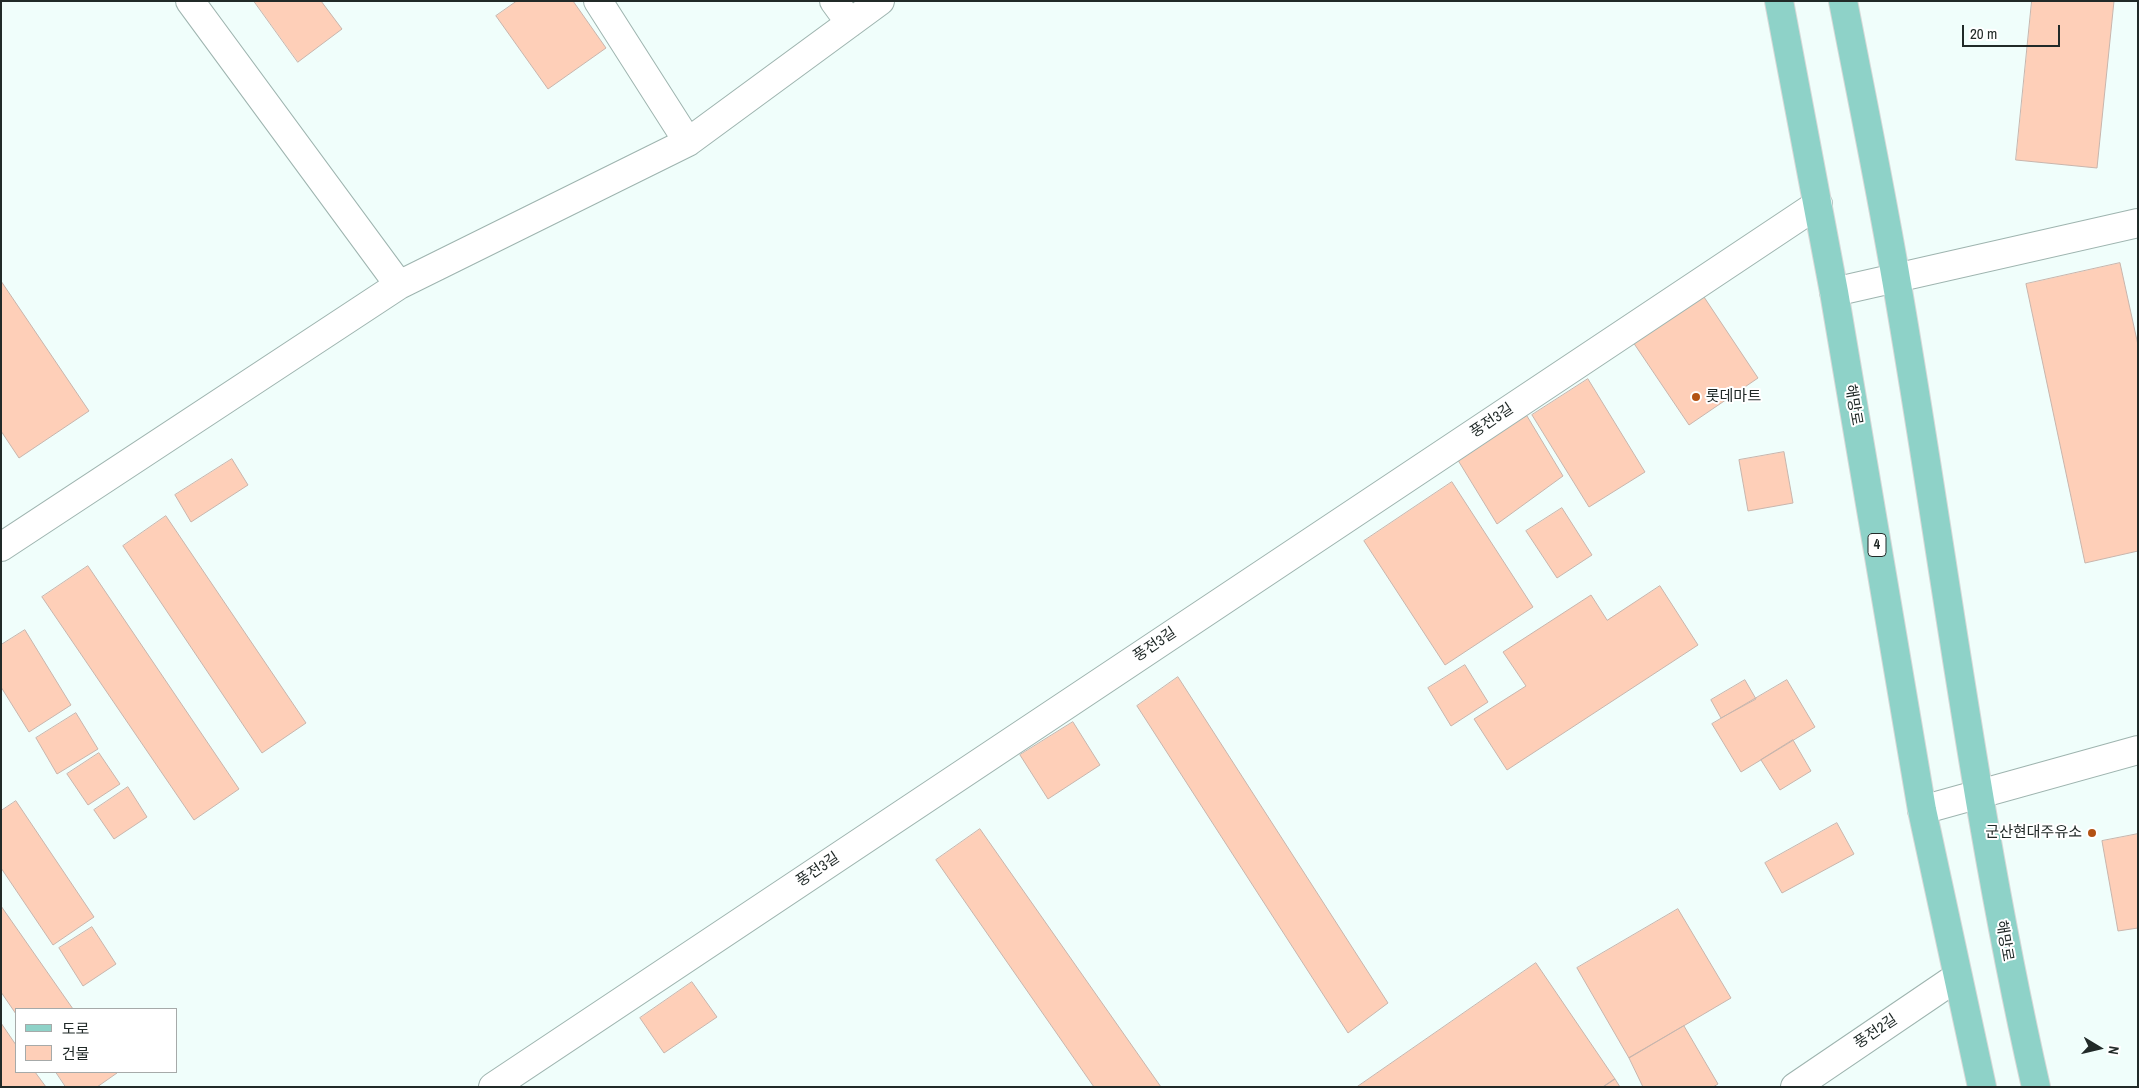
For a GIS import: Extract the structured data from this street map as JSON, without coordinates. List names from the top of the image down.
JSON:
{
  "streets": {
    "main road": ["해망로", "4"],
    "street": ["풍전3길", "풍전2길"]
  },
  "crossings": [
    ["해망로", "풍전3길"],
    ["해망로", "풍전2길"]
  ],
  "places": ["롯데마트", "군산현대주유소"],
  "legend": ["도로", "건물"],
  "scale_bar": "20 m",
  "north": "right"
}
